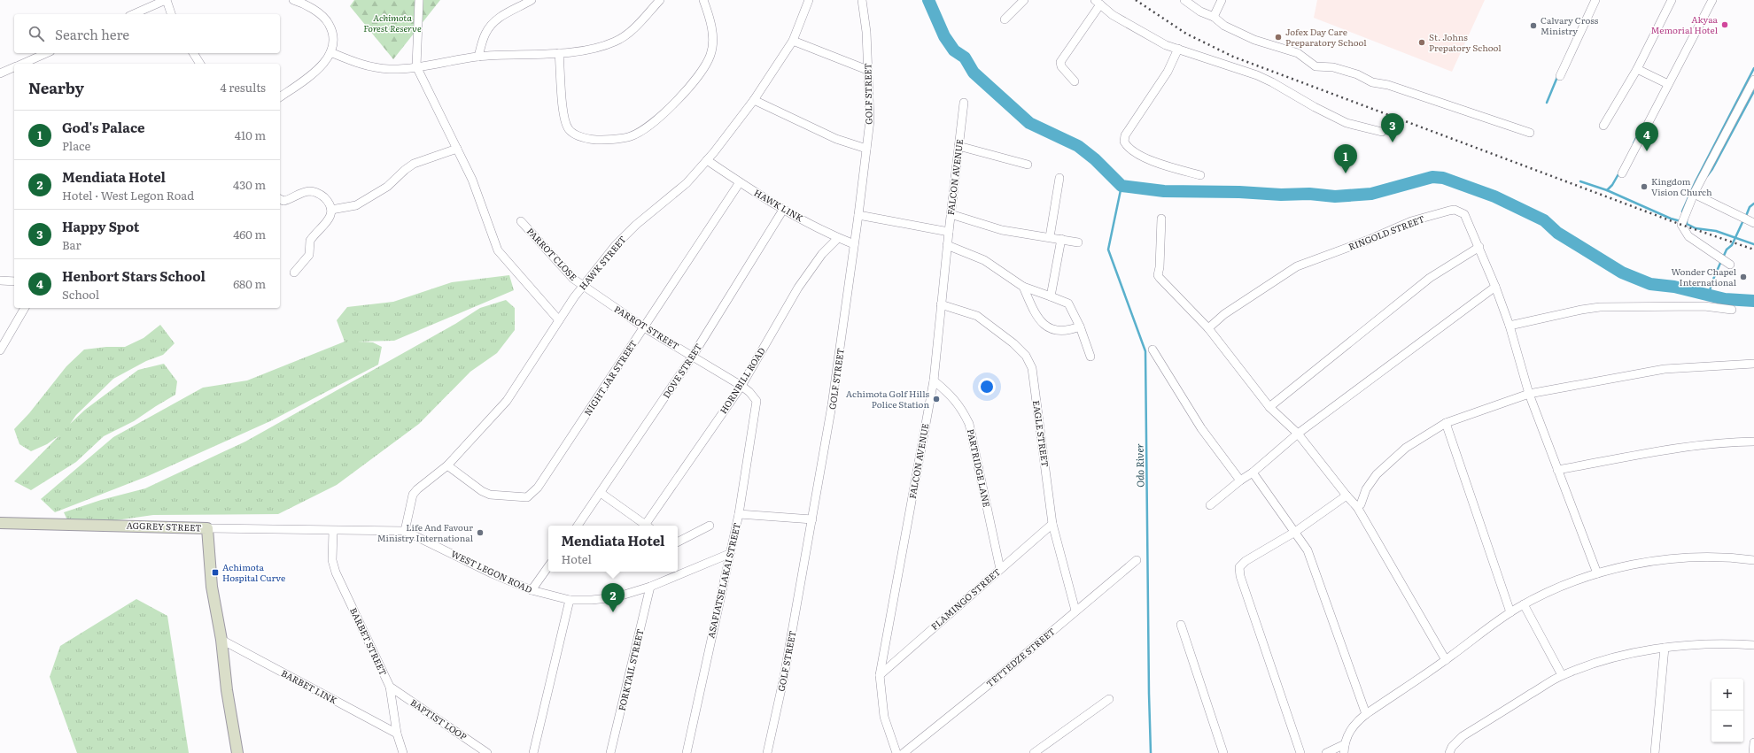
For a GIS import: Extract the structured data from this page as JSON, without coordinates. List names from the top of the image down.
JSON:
{
  "streets": {
    "main road": ["AGGREY STREET"],
    "street": [
      "GOLF STREET",
      "FALCON AVENUE",
      "HAWK LINK",
      "RINGOLD STREET",
      "PARROT CLOSE",
      "HAWK STREET",
      "PARROT STREET",
      "DOVE STREET",
      "NIGHT JAR STREET",
      "HORNBILL ROAD",
      "EAGLE STREET",
      "PARTRIDGE LANE",
      "WEST LEGON ROAD",
      "ASAFIATSE LAKAI STREET",
      "FLAMINGO STREET",
      "BARBET STREET",
      "TETTEDZE STREET",
      "FORKTAIL STREET",
      "BARBET LINK",
      "BAPTIST LOOP"
    ]
  },
  "crossings": [
    ["GOLF STREET", "HAWK LINK"],
    ["FALCON AVENUE", "EAGLE STREET"],
    ["FALCON AVENUE", "PARTRIDGE LANE"],
    ["FALCON AVENUE", "FLAMINGO STREET"],
    ["HAWK LINK", "HAWK STREET"],
    ["HAWK LINK", "DOVE STREET"],
    ["HAWK LINK", "NIGHT JAR STREET"],
    ["HAWK LINK", "HORNBILL ROAD"],
    ["PARROT CLOSE", "HAWK STREET"],
    ["PARROT CLOSE", "PARROT STREET"],
    ["HAWK STREET", "PARROT STREET"],
    ["HAWK STREET", "NIGHT JAR STREET"],
    ["HAWK STREET", "WEST LEGON ROAD"],
    ["PARROT STREET", "DOVE STREET"],
    ["PARROT STREET", "NIGHT JAR STREET"],
    ["PARROT STREET", "HORNBILL ROAD"],
    ["PARROT STREET", "ASAFIATSE LAKAI STREET"],
    ["EAGLE STREET", "FLAMINGO STREET"],
    ["EAGLE STREET", "TETTEDZE STREET"],
    ["PARTRIDGE LANE", "FLAMINGO STREET"],
    ["AGGREY STREET", "WEST LEGON ROAD"],
    ["AGGREY STREET", "BARBET LINK"],
    ["WEST LEGON ROAD", "ASAFIATSE LAKAI STREET"],
    ["WEST LEGON ROAD", "BARBET STREET"],
    ["WEST LEGON ROAD", "FORKTAIL STREET"],
    ["BARBET STREET", "BARBET LINK"],
    ["BARBET STREET", "BAPTIST LOOP"]
  ],
  "water": ["Odo River"],
  "parks": ["Achimota Forest Reserve"],
  "places": {
    "other": [
      "Akyaa Memorial Hotel",
      "Calvary Cross Ministry",
      "Jofex Day Care Preparatory School",
      "St. Johns Prepatory School",
      "Kingdom Vision Church",
      "Wonder Chapel International",
      "Achimota Golf Hills Police Station",
      "Life And Favour Ministry International"
    ],
    "transit": ["Achimota Hospital Curve"]
  },
  "page": {
    "search": "Search here",
    "heading": ["Nearby", "4 results"],
    "list": [
      {
        "mark": "1",
        "name": "God's Palace",
        "note": "Place",
        "value": "410 m"
      },
      {
        "mark": "2",
        "name": "Mendiata Hotel",
        "note": "Hotel · West Legon Road",
        "value": "430 m"
      },
      {
        "mark": "3",
        "name": "Happy Spot",
        "note": "Bar",
        "value": "460 m"
      },
      {
        "mark": "4",
        "name": "Henbort Stars School",
        "note": "School",
        "value": "680 m"
      }
    ],
    "pins": [
      "3",
      "4",
      "1",
      "2"
    ],
    "popup": ["Mendiata Hotel", "Hotel"],
    "map_buttons": ["+", "−"]
  }
}
